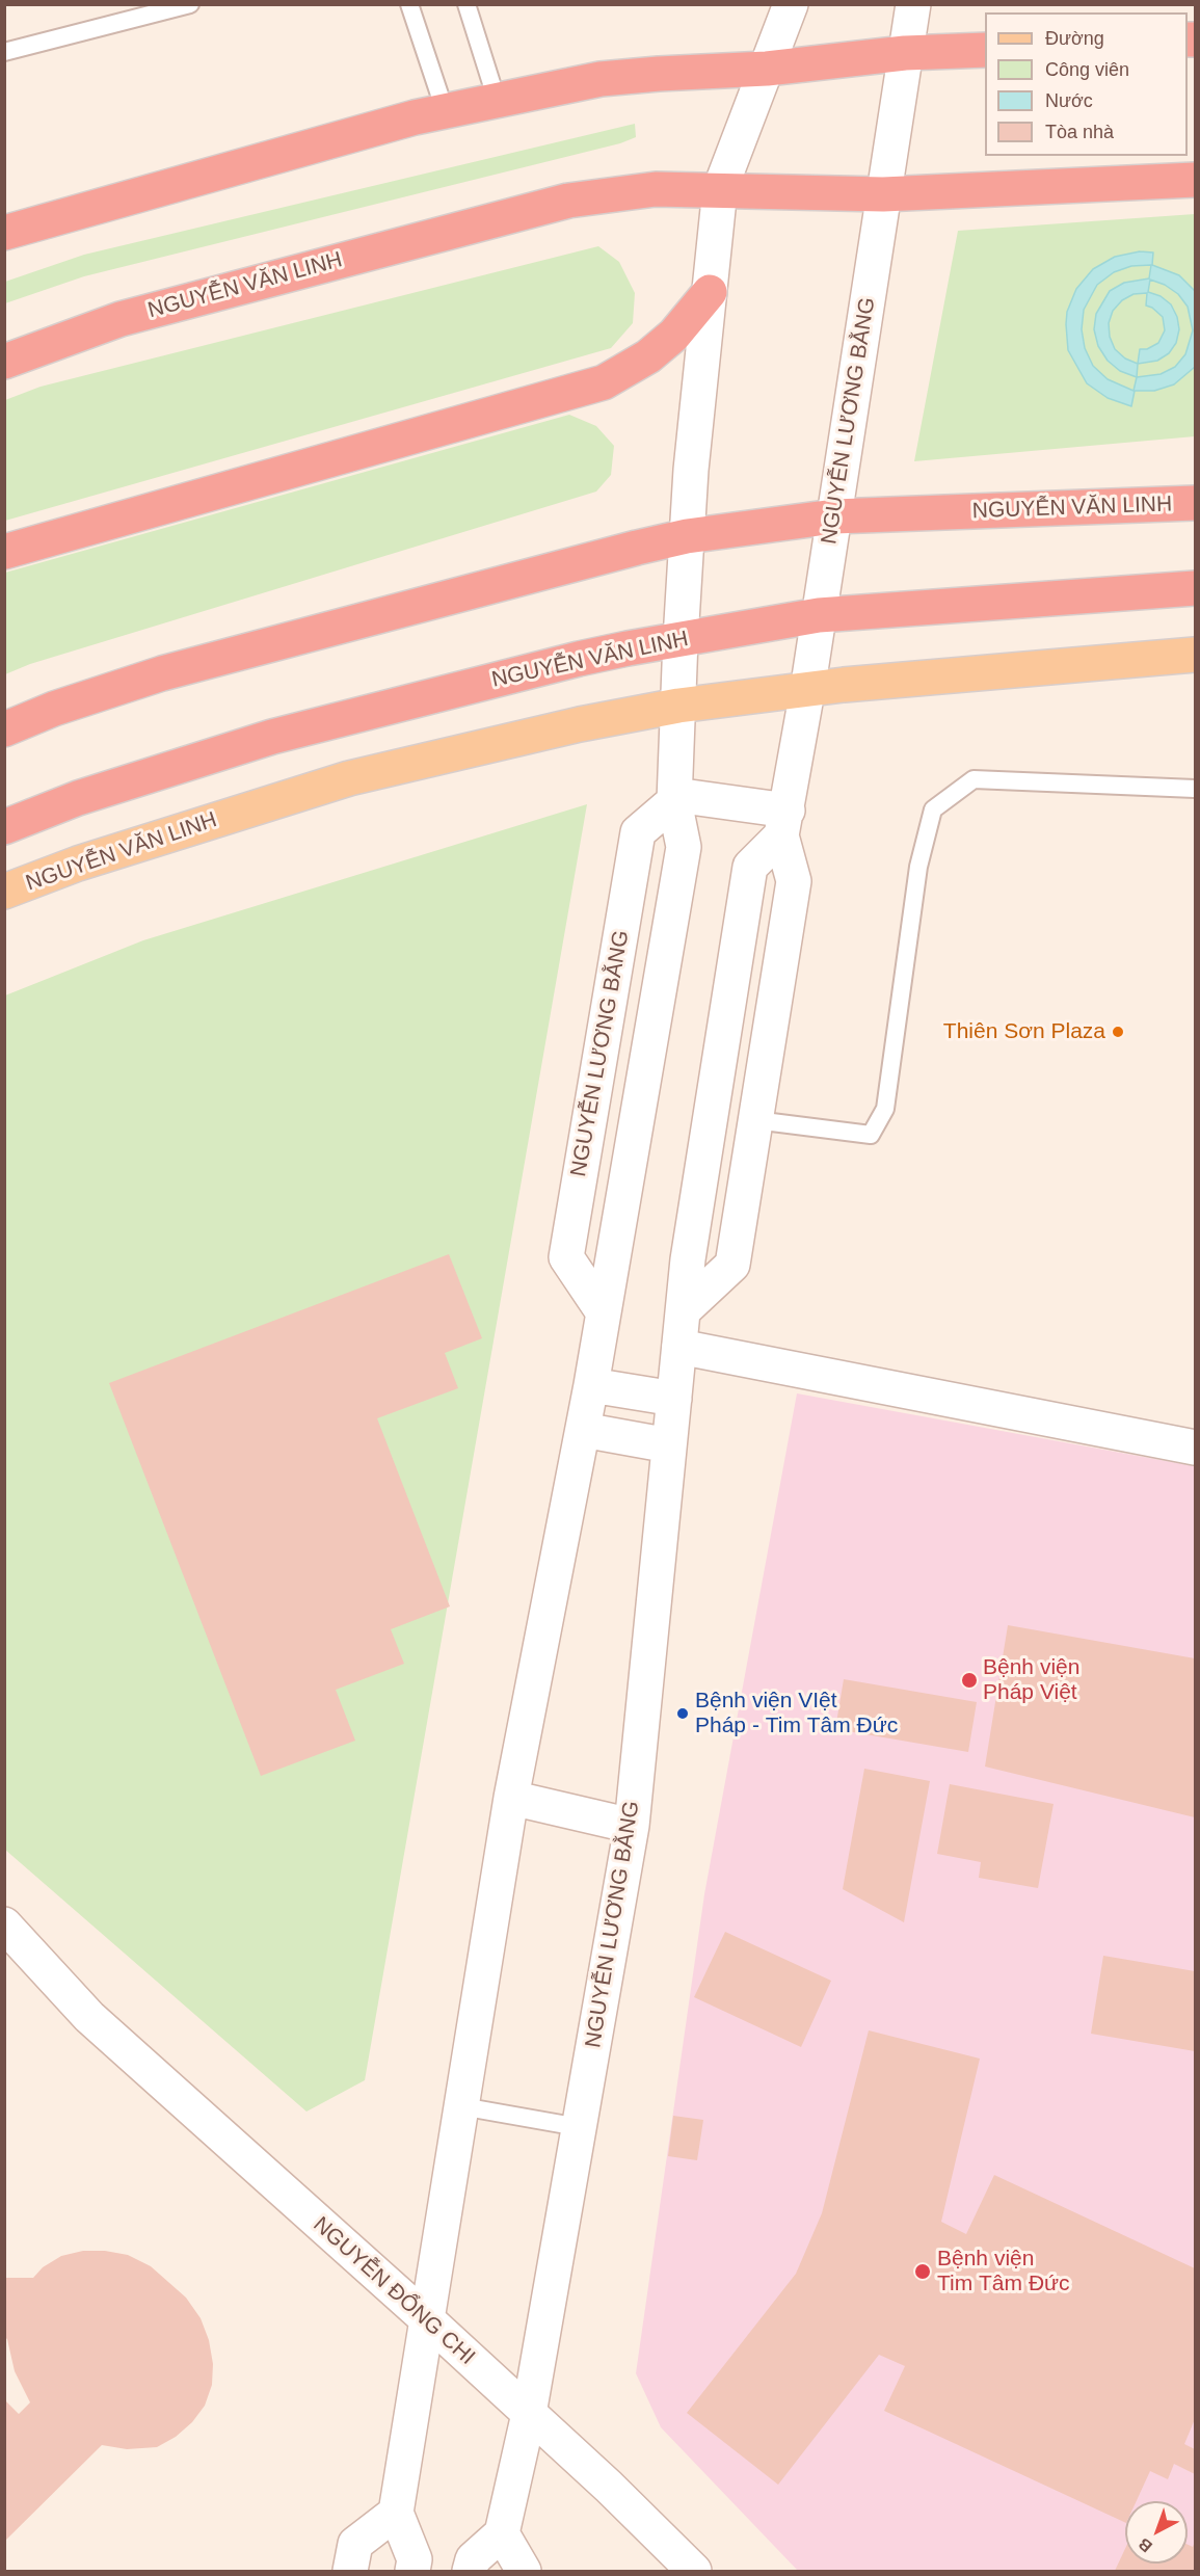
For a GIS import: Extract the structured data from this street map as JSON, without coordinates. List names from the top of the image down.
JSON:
{
  "streets": {
    "highway": ["NGUYỄN VĂN LINH"],
    "main road": ["NGUYỄN LƯƠNG BẰNG", "NGUYỄN ĐỔNG CHI"]
  },
  "crossings": [
    ["NGUYỄN VĂN LINH", "NGUYỄN LƯƠNG BẰNG"],
    ["NGUYỄN LƯƠNG BẰNG", "NGUYỄN ĐỔNG CHI"]
  ],
  "places": [
    "Thiên Sơn Plaza",
    "Bệnh viện Pháp Việt",
    "Bệnh viện VIệt Pháp - Tim Tâm Đức",
    "Bệnh viện Tim Tâm Đức"
  ],
  "legend": [
    "Đường",
    "Công viên",
    "Nước",
    "Tòa nhà"
  ],
  "north": "bottom left"
}
